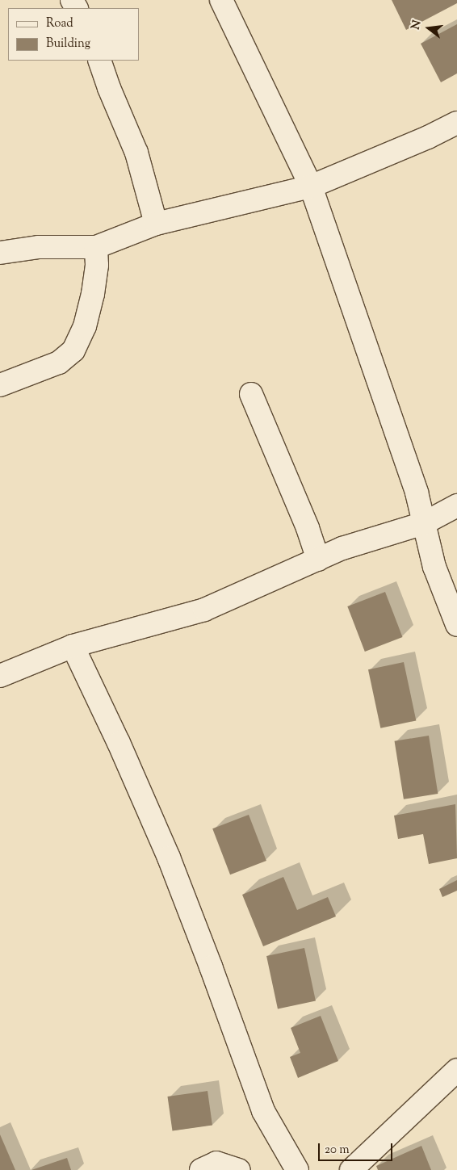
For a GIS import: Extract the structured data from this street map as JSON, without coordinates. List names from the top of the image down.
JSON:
{
  "legend": ["Road", "Building"],
  "scale_bar": "20 m",
  "north": "left"
}
